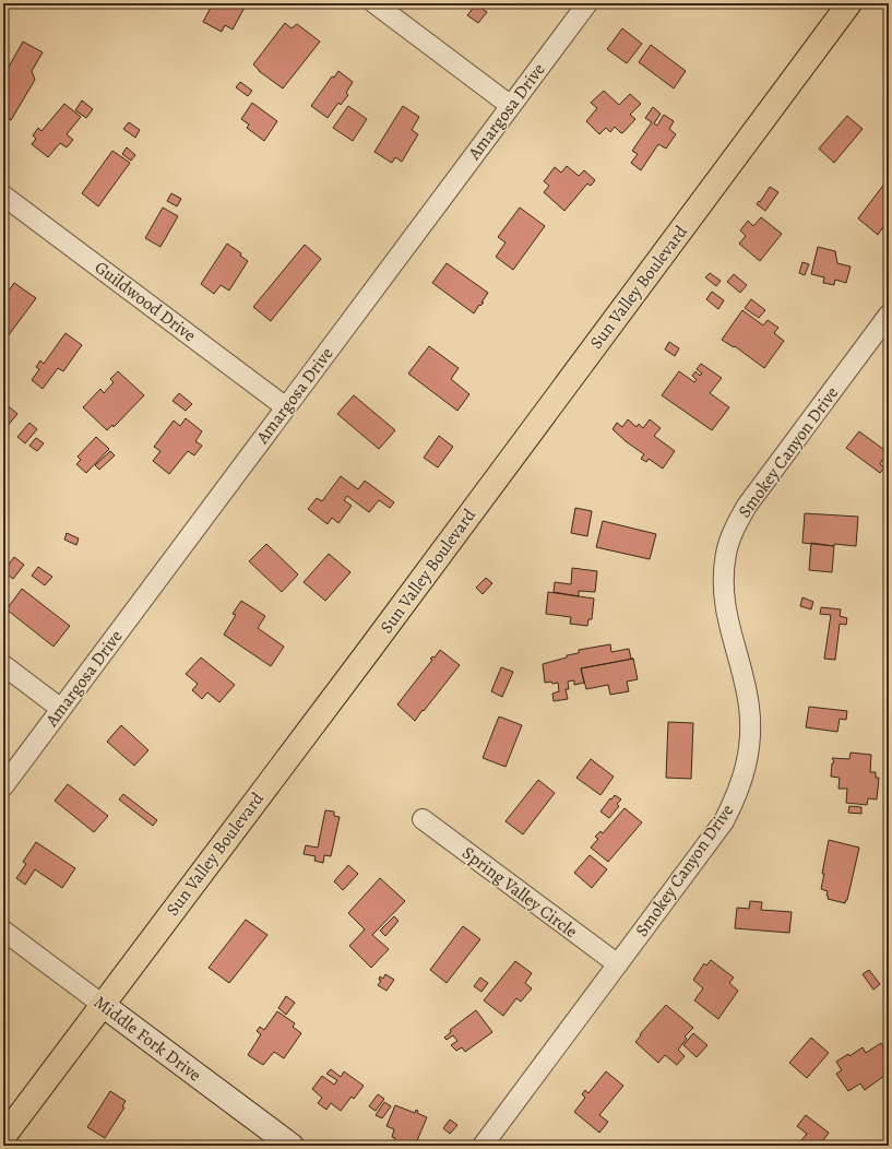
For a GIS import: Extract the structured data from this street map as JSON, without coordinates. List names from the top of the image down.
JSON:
{
  "streets": {
    "main road": ["Sun Valley Boulevard"],
    "street": [
      "Amargosa Drive",
      "Guildwood Drive",
      "Smokey Canyon Drive",
      "Spring Valley Circle",
      "Middle Fork Drive"
    ]
  },
  "crossings": [
    ["Amargosa Drive", "Guildwood Drive"],
    ["Sun Valley Boulevard", "Middle Fork Drive"],
    ["Smokey Canyon Drive", "Spring Valley Circle"]
  ]
}
